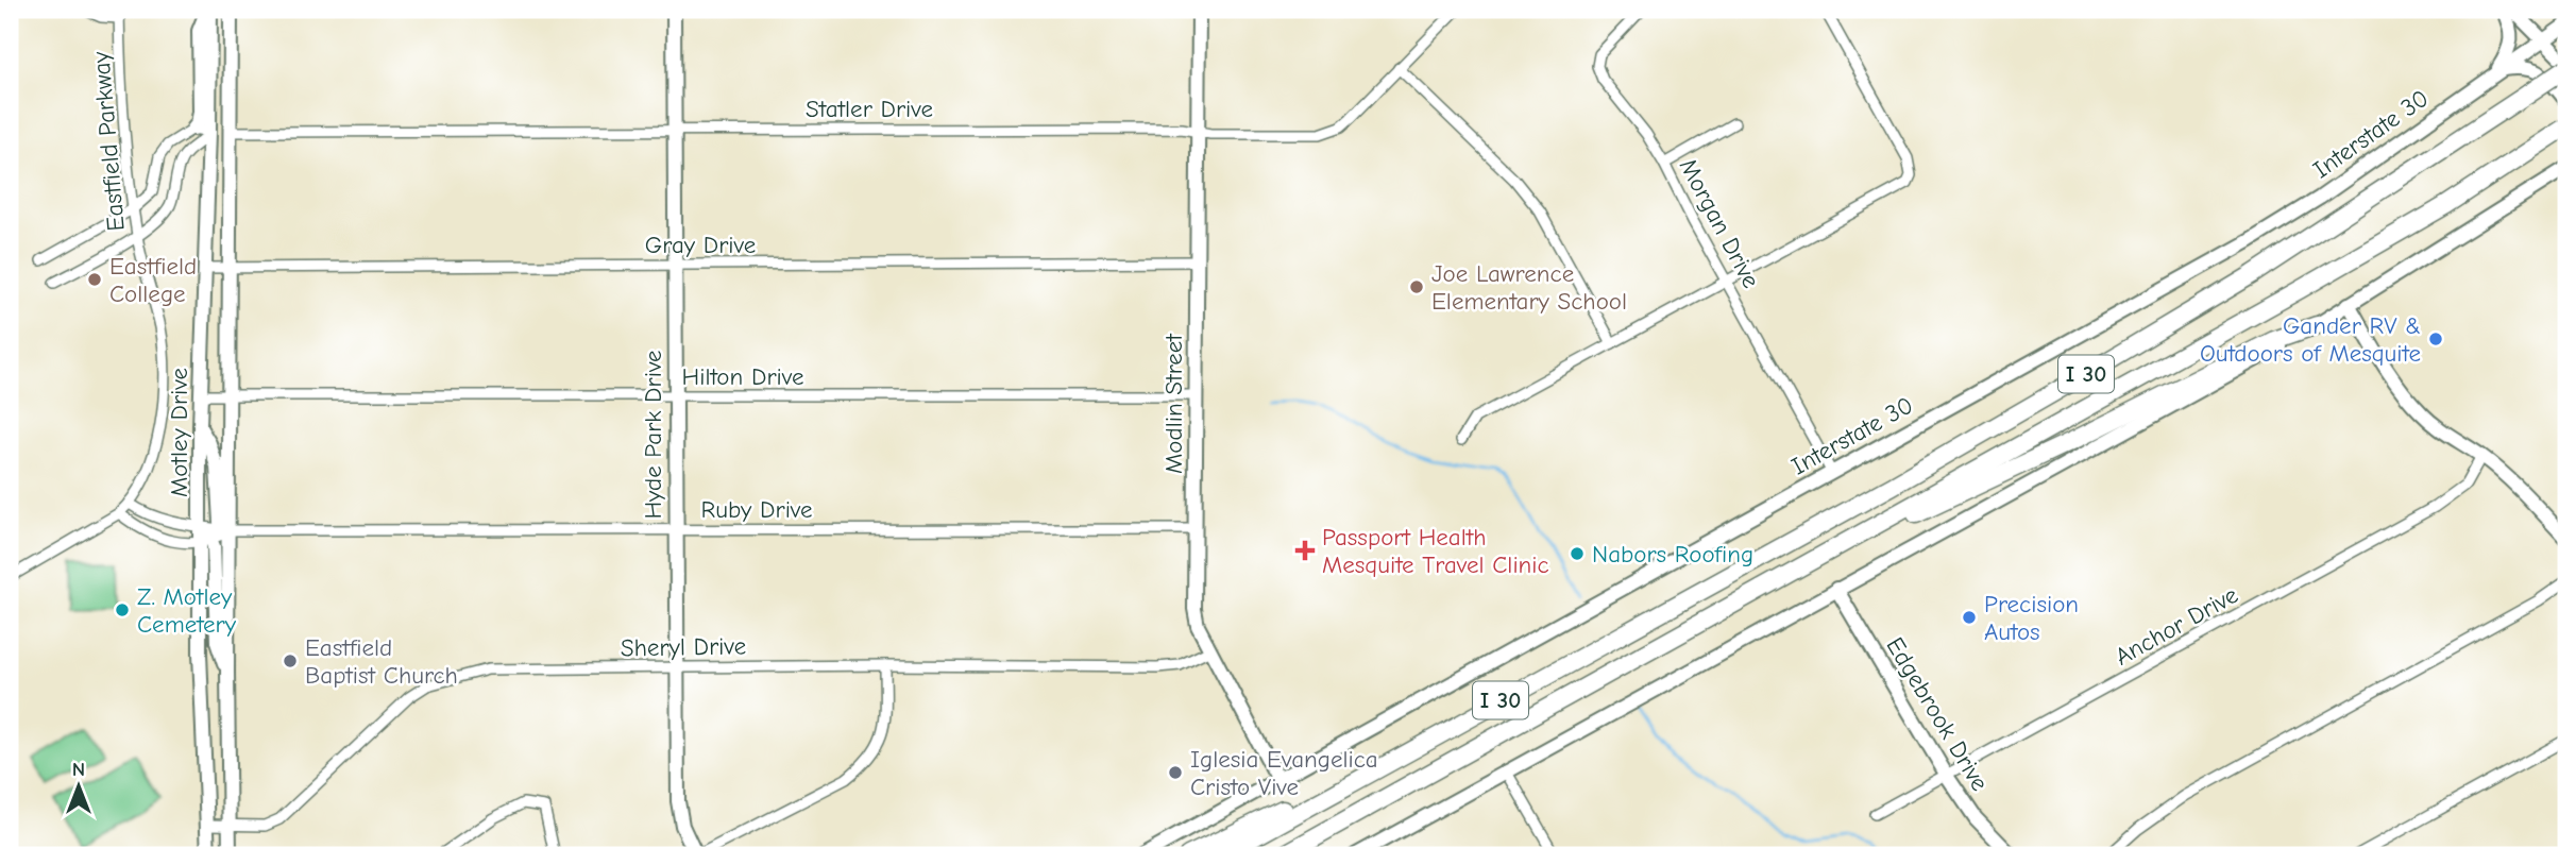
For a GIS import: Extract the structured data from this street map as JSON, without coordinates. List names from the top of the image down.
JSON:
{
  "streets": {
    "highway": ["I 30"],
    "main road": [
      "Interstate 30",
      "Modlin Street",
      "Motley Drive",
      "Hyde Park Drive",
      "Edgebrook Drive"
    ],
    "street": [
      "Statler Drive",
      "Eastfield Parkway",
      "Morgan Drive",
      "Gray Drive",
      "Hilton Drive",
      "Ruby Drive",
      "Anchor Drive",
      "Sheryl Drive"
    ]
  },
  "crossings": [
    ["Statler Drive", "Modlin Street"],
    ["Statler Drive", "Hyde Park Drive"],
    ["Interstate 30", "Morgan Drive"],
    ["Interstate 30", "Modlin Street"],
    ["Eastfield Parkway", "Ruby Drive"],
    ["Gray Drive", "Modlin Street"],
    ["Gray Drive", "Motley Drive"],
    ["Gray Drive", "Hyde Park Drive"],
    ["Hilton Drive", "Modlin Street"],
    ["Hilton Drive", "Motley Drive"],
    ["Hilton Drive", "Hyde Park Drive"],
    ["Modlin Street", "Ruby Drive"],
    ["Modlin Street", "Sheryl Drive"],
    ["Motley Drive", "Ruby Drive"],
    ["Motley Drive", "Sheryl Drive"],
    ["Hyde Park Drive", "Ruby Drive"],
    ["Hyde Park Drive", "Sheryl Drive"],
    ["Anchor Drive", "Edgebrook Drive"]
  ],
  "places": {
    "other": [
      "Eastfield College",
      "Joe Lawrence Elementary School",
      "Gander RV & Outdoors of Mesquite",
      "Nabors Roofing",
      "Z. Motley Cemetery",
      "Precision Autos",
      "Eastfield Baptist Church",
      "Iglesia Evangelica Cristo Vive"
    ],
    "health": ["Passport Health Mesquite Travel Clinic"]
  },
  "north": "top"
}
